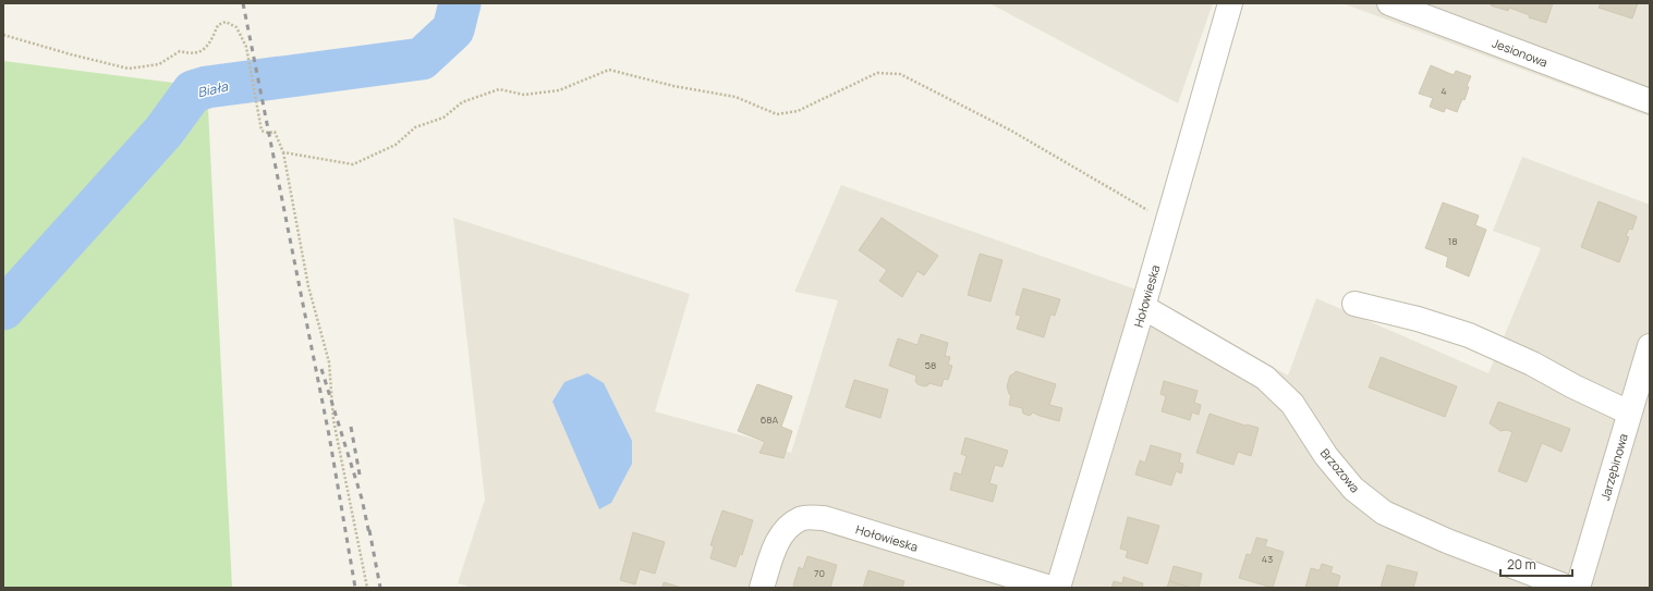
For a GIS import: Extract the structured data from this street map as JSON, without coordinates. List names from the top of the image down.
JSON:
{
  "streets": {
    "street": [
      "Jesionowa",
      "Hołowieska",
      "Jarzębinowa",
      "Brzozowa"
    ]
  },
  "crossings": [
    ["Hołowieska", "Brzozowa"]
  ],
  "water": ["Biała"],
  "house_numbers": [
    "4",
    "18",
    "58",
    "68A",
    "43",
    "70"
  ],
  "scale_bar": "20 m"
}
